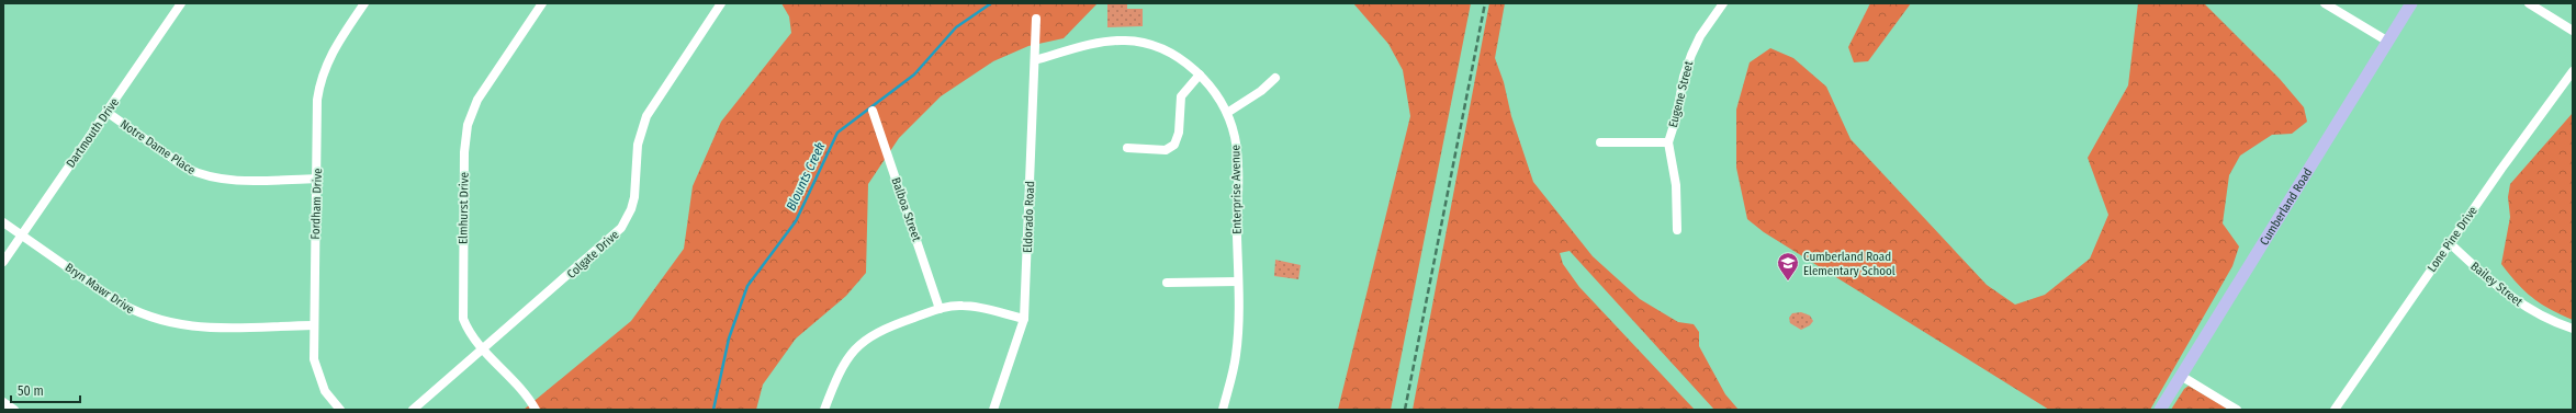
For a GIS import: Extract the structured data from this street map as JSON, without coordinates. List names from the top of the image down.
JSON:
{
  "streets": {
    "main road": ["Cumberland Road"],
    "street": [
      "Eugene Street",
      "Dartmouth Drive",
      "Notre Dame Place",
      "Enterprise Avenue",
      "Fordham Drive",
      "Elmhurst Drive",
      "Balboa Street",
      "Eldorado Road",
      "Lone Pine Drive",
      "Colgate Drive",
      "Bailey Street",
      "Bryn Mawr Drive"
    ]
  },
  "crossings": [
    ["Dartmouth Drive", "Notre Dame Place"],
    ["Dartmouth Drive", "Bryn Mawr Drive"],
    ["Notre Dame Place", "Fordham Drive"],
    ["Enterprise Avenue", "Eldorado Road"],
    ["Fordham Drive", "Bryn Mawr Drive"],
    ["Elmhurst Drive", "Colgate Drive"],
    ["Lone Pine Drive", "Bailey Street"]
  ],
  "water": ["Blounts Creek"],
  "places": {
    "school or university": ["Cumberland Road Elementary School"]
  },
  "scale_bar": "50 m"
}
